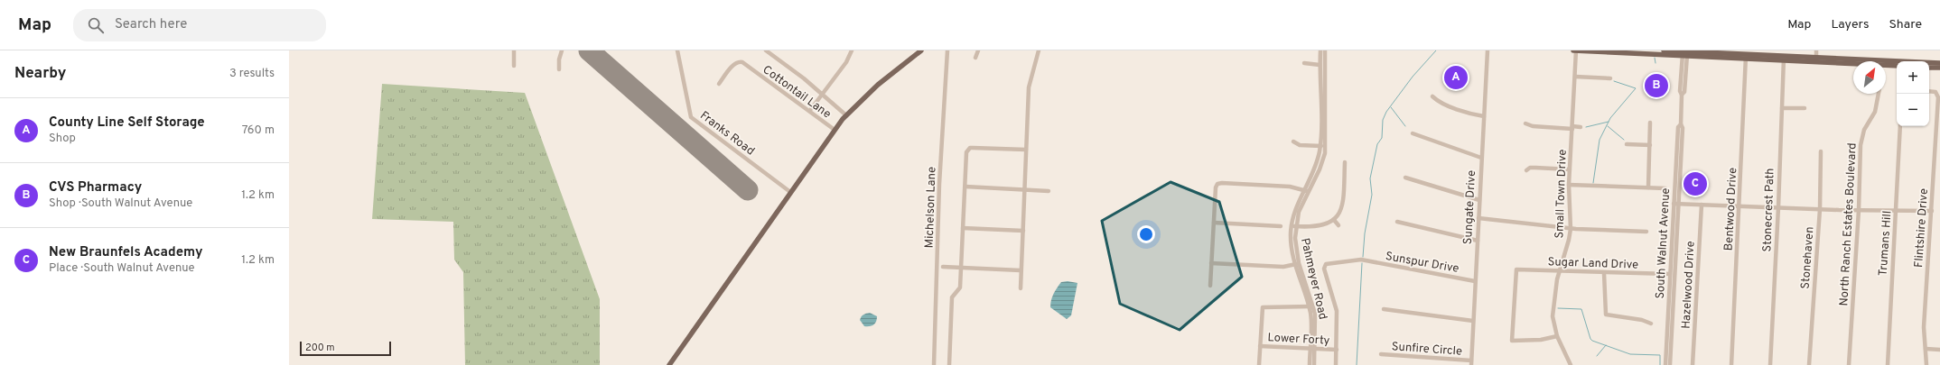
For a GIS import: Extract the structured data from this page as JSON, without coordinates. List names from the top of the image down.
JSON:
{
  "streets": {
    "street": [
      "Cottontail Lane",
      "Franks Road",
      "Small Town Drive",
      "Michelson Lane",
      "Sungate Drive",
      "Bentwood Drive",
      "Stonecrest Path",
      "North Ranch Estates Boulevard",
      "Flintshire Drive",
      "South Walnut Avenue",
      "Trumans Hill",
      "Stonehaven",
      "Sunspur Drive",
      "Sugar Land Drive",
      "Pahmeyer Road",
      "Hazelwood Drive",
      "Lower Forty",
      "Sunfire Circle"
    ]
  },
  "crossings": [
    ["Small Town Drive", "Sugar Land Drive"],
    ["Sungate Drive", "Sunspur Drive"],
    ["Sungate Drive", "Sunfire Circle"],
    ["South Walnut Avenue", "Sugar Land Drive"],
    ["Sunspur Drive", "Lower Forty"],
    ["Pahmeyer Road", "Lower Forty"]
  ],
  "scale_bar": "200 m",
  "north": "top right",
  "page": {
    "header": "Map",
    "search": "Search here",
    "nav": ["Map", "Layers", "Share"],
    "heading": ["Nearby", "3 results"],
    "map_buttons": ["+", "−"],
    "pins": ["A", "B", "C"],
    "list": [
      {
        "mark": "A",
        "name": "County Line Self Storage",
        "note": "Shop",
        "value": "760 m"
      },
      {
        "mark": "B",
        "name": "CVS Pharmacy",
        "note": "Shop · South Walnut Avenue",
        "value": "1.2 km"
      },
      {
        "mark": "C",
        "name": "New Braunfels Academy",
        "note": "Place · South Walnut Avenue",
        "value": "1.2 km"
      }
    ],
    "scale": "200 m"
  }
}
